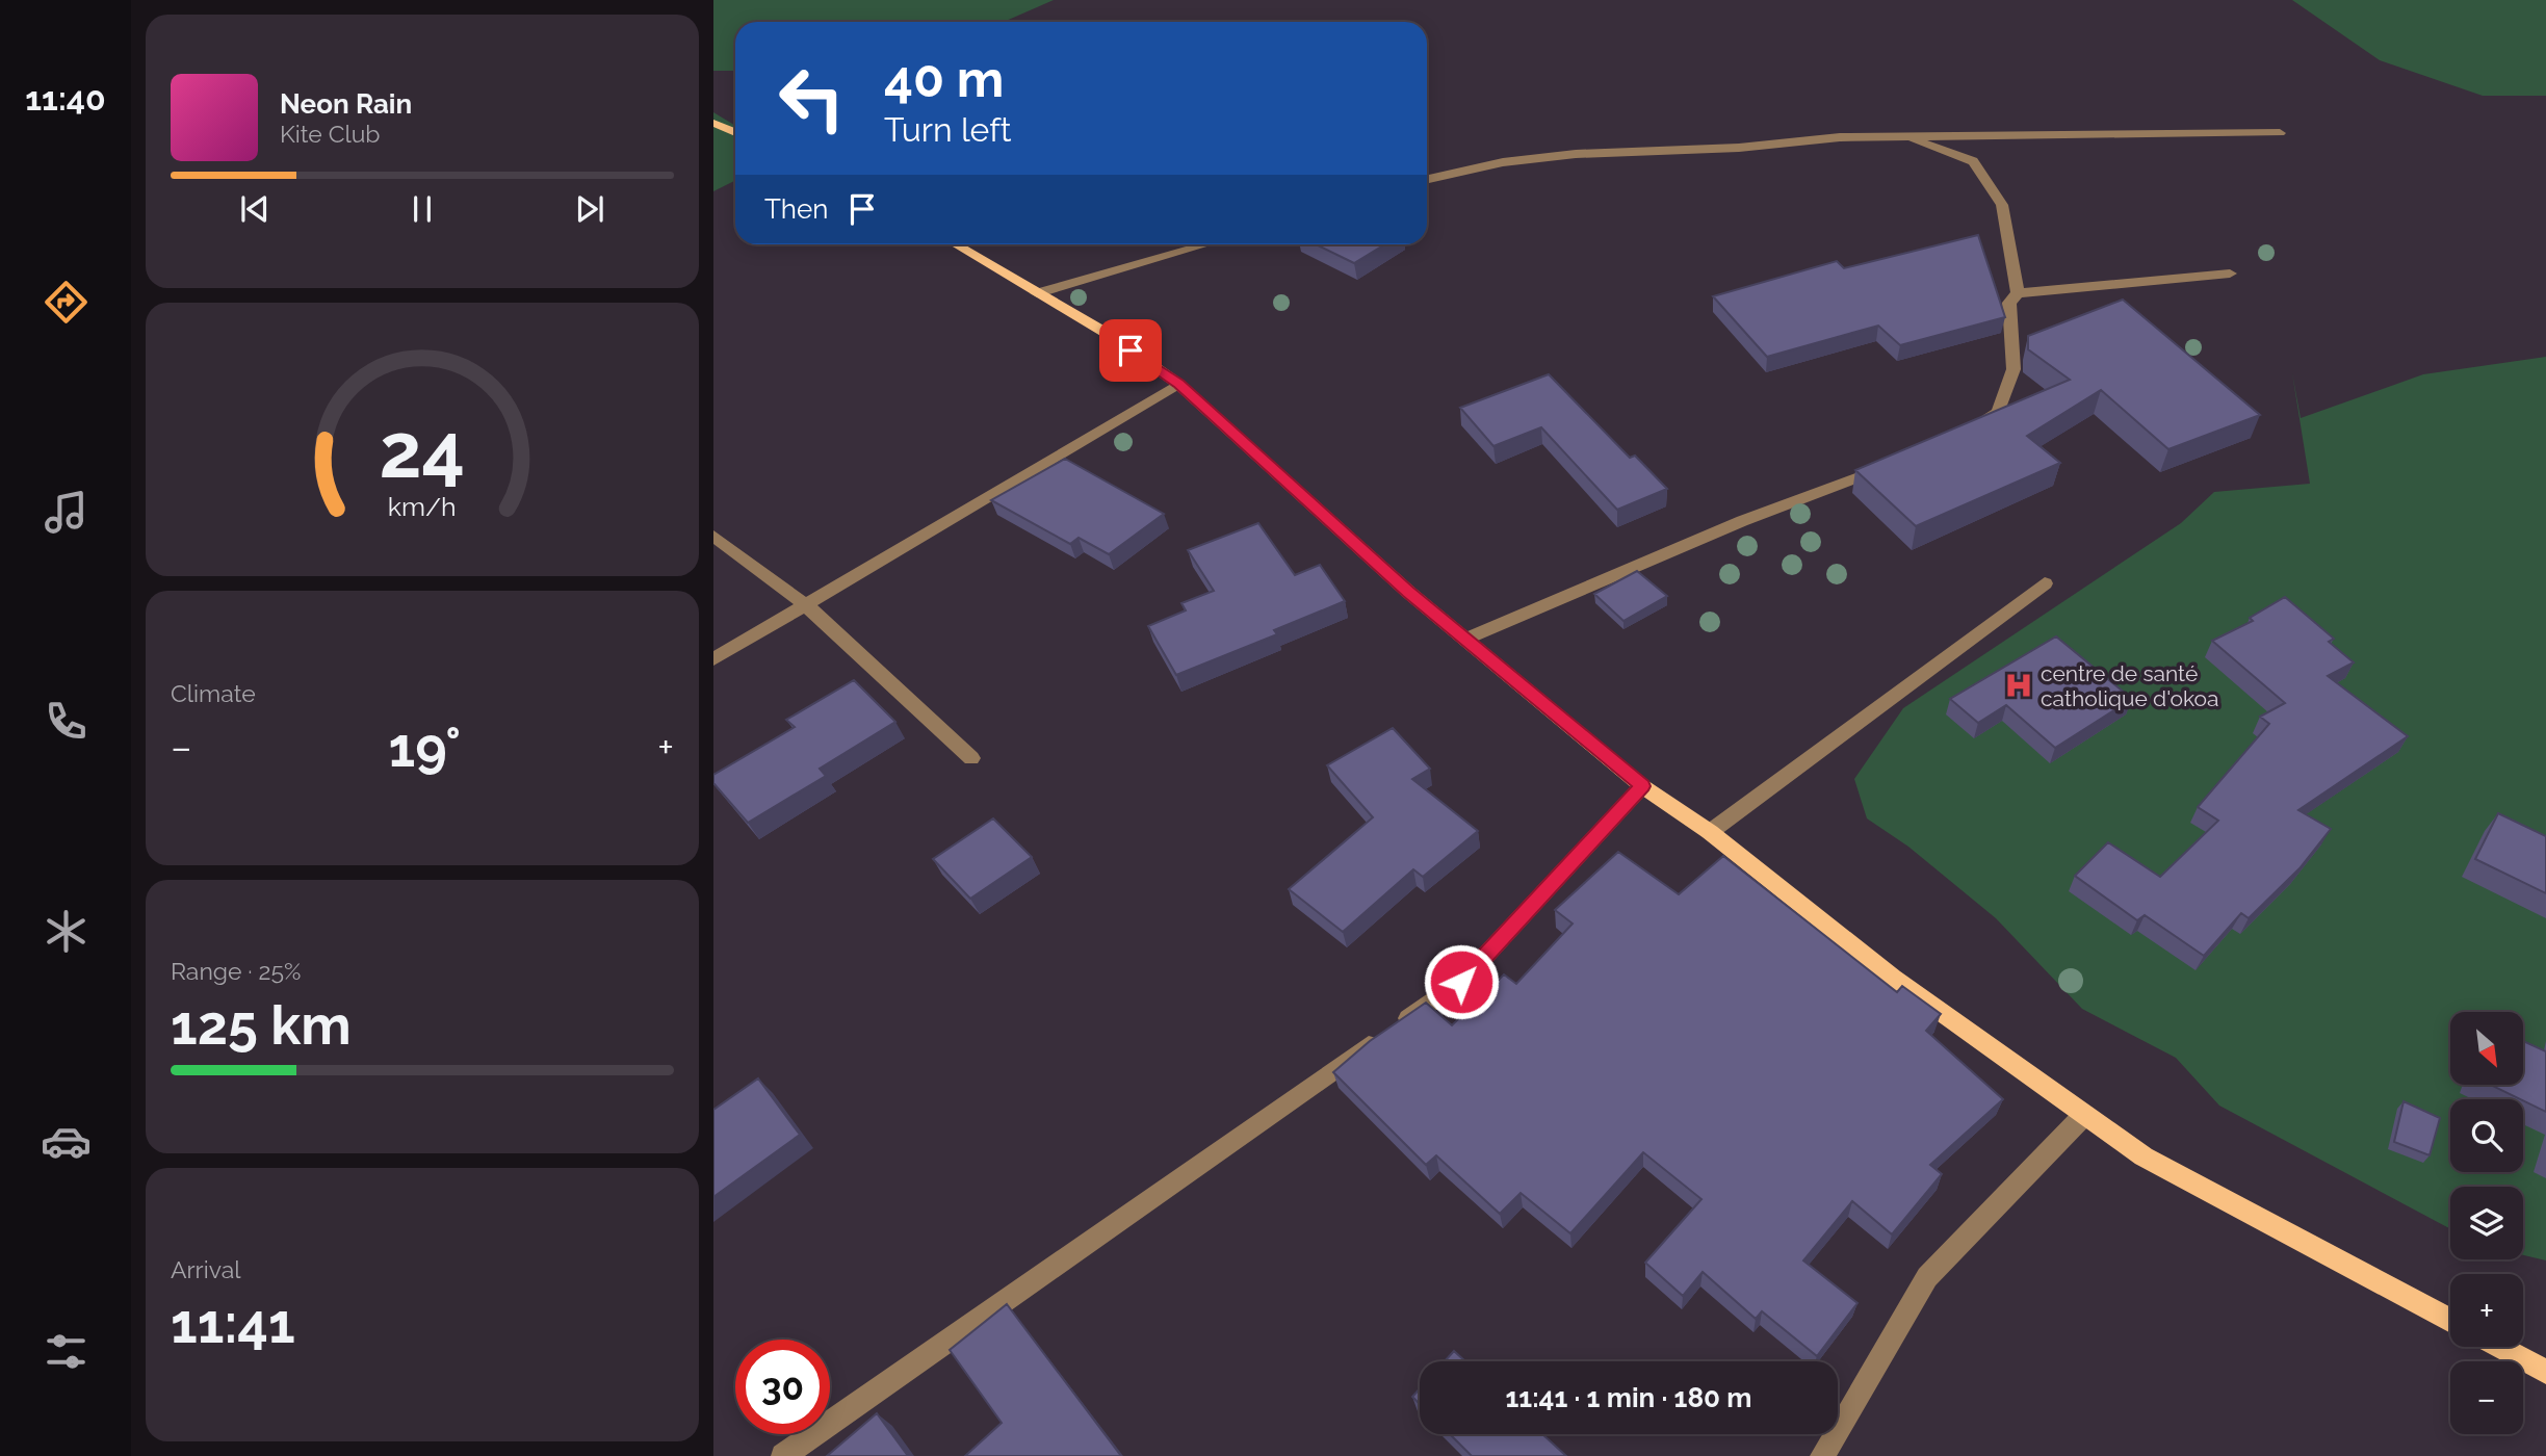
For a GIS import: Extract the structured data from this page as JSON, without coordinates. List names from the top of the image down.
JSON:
{
  "places": {
    "hospital": ["centre de santé catholique d'okoa"]
  },
  "north": "bottom right",
  "page": {
    "tabs": "11:40",
    "turn": ["40 m", "Turn left"],
    "song": ["Neon Rain", "Kite Club"],
    "then": "Then",
    "tile": [
      "Climate",
      ["Range · 25%", "125 km"],
      ["Arrival", "11:41"]
    ],
    "heat": ["−", "19°", "+"],
    "map_buttons": ["+", "−"],
    "limit": "30",
    "trip": "11:41 · 1 min · 180 m",
    "gauge": ["24", "km/h"]
  }
}
